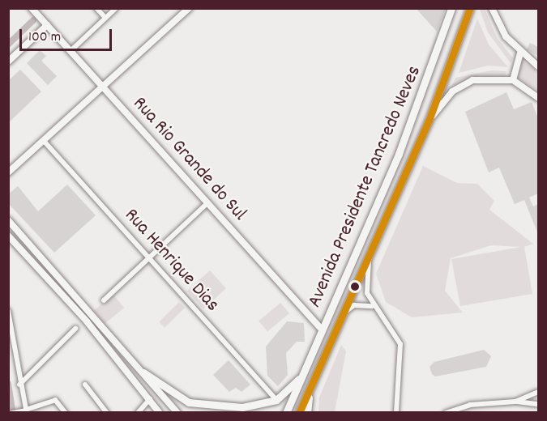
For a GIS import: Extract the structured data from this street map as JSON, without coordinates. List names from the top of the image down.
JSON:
{
  "streets": {
    "main road": ["Avenida Presidente Tancredo Neves"],
    "street": ["Rua Rio Grande do Sul", "Rua Henrique Dias"]
  },
  "crossings": [
    ["Rua Rio Grande do Sul", "Avenida Presidente Tancredo Neves"]
  ],
  "scale_bar": "100 m"
}
